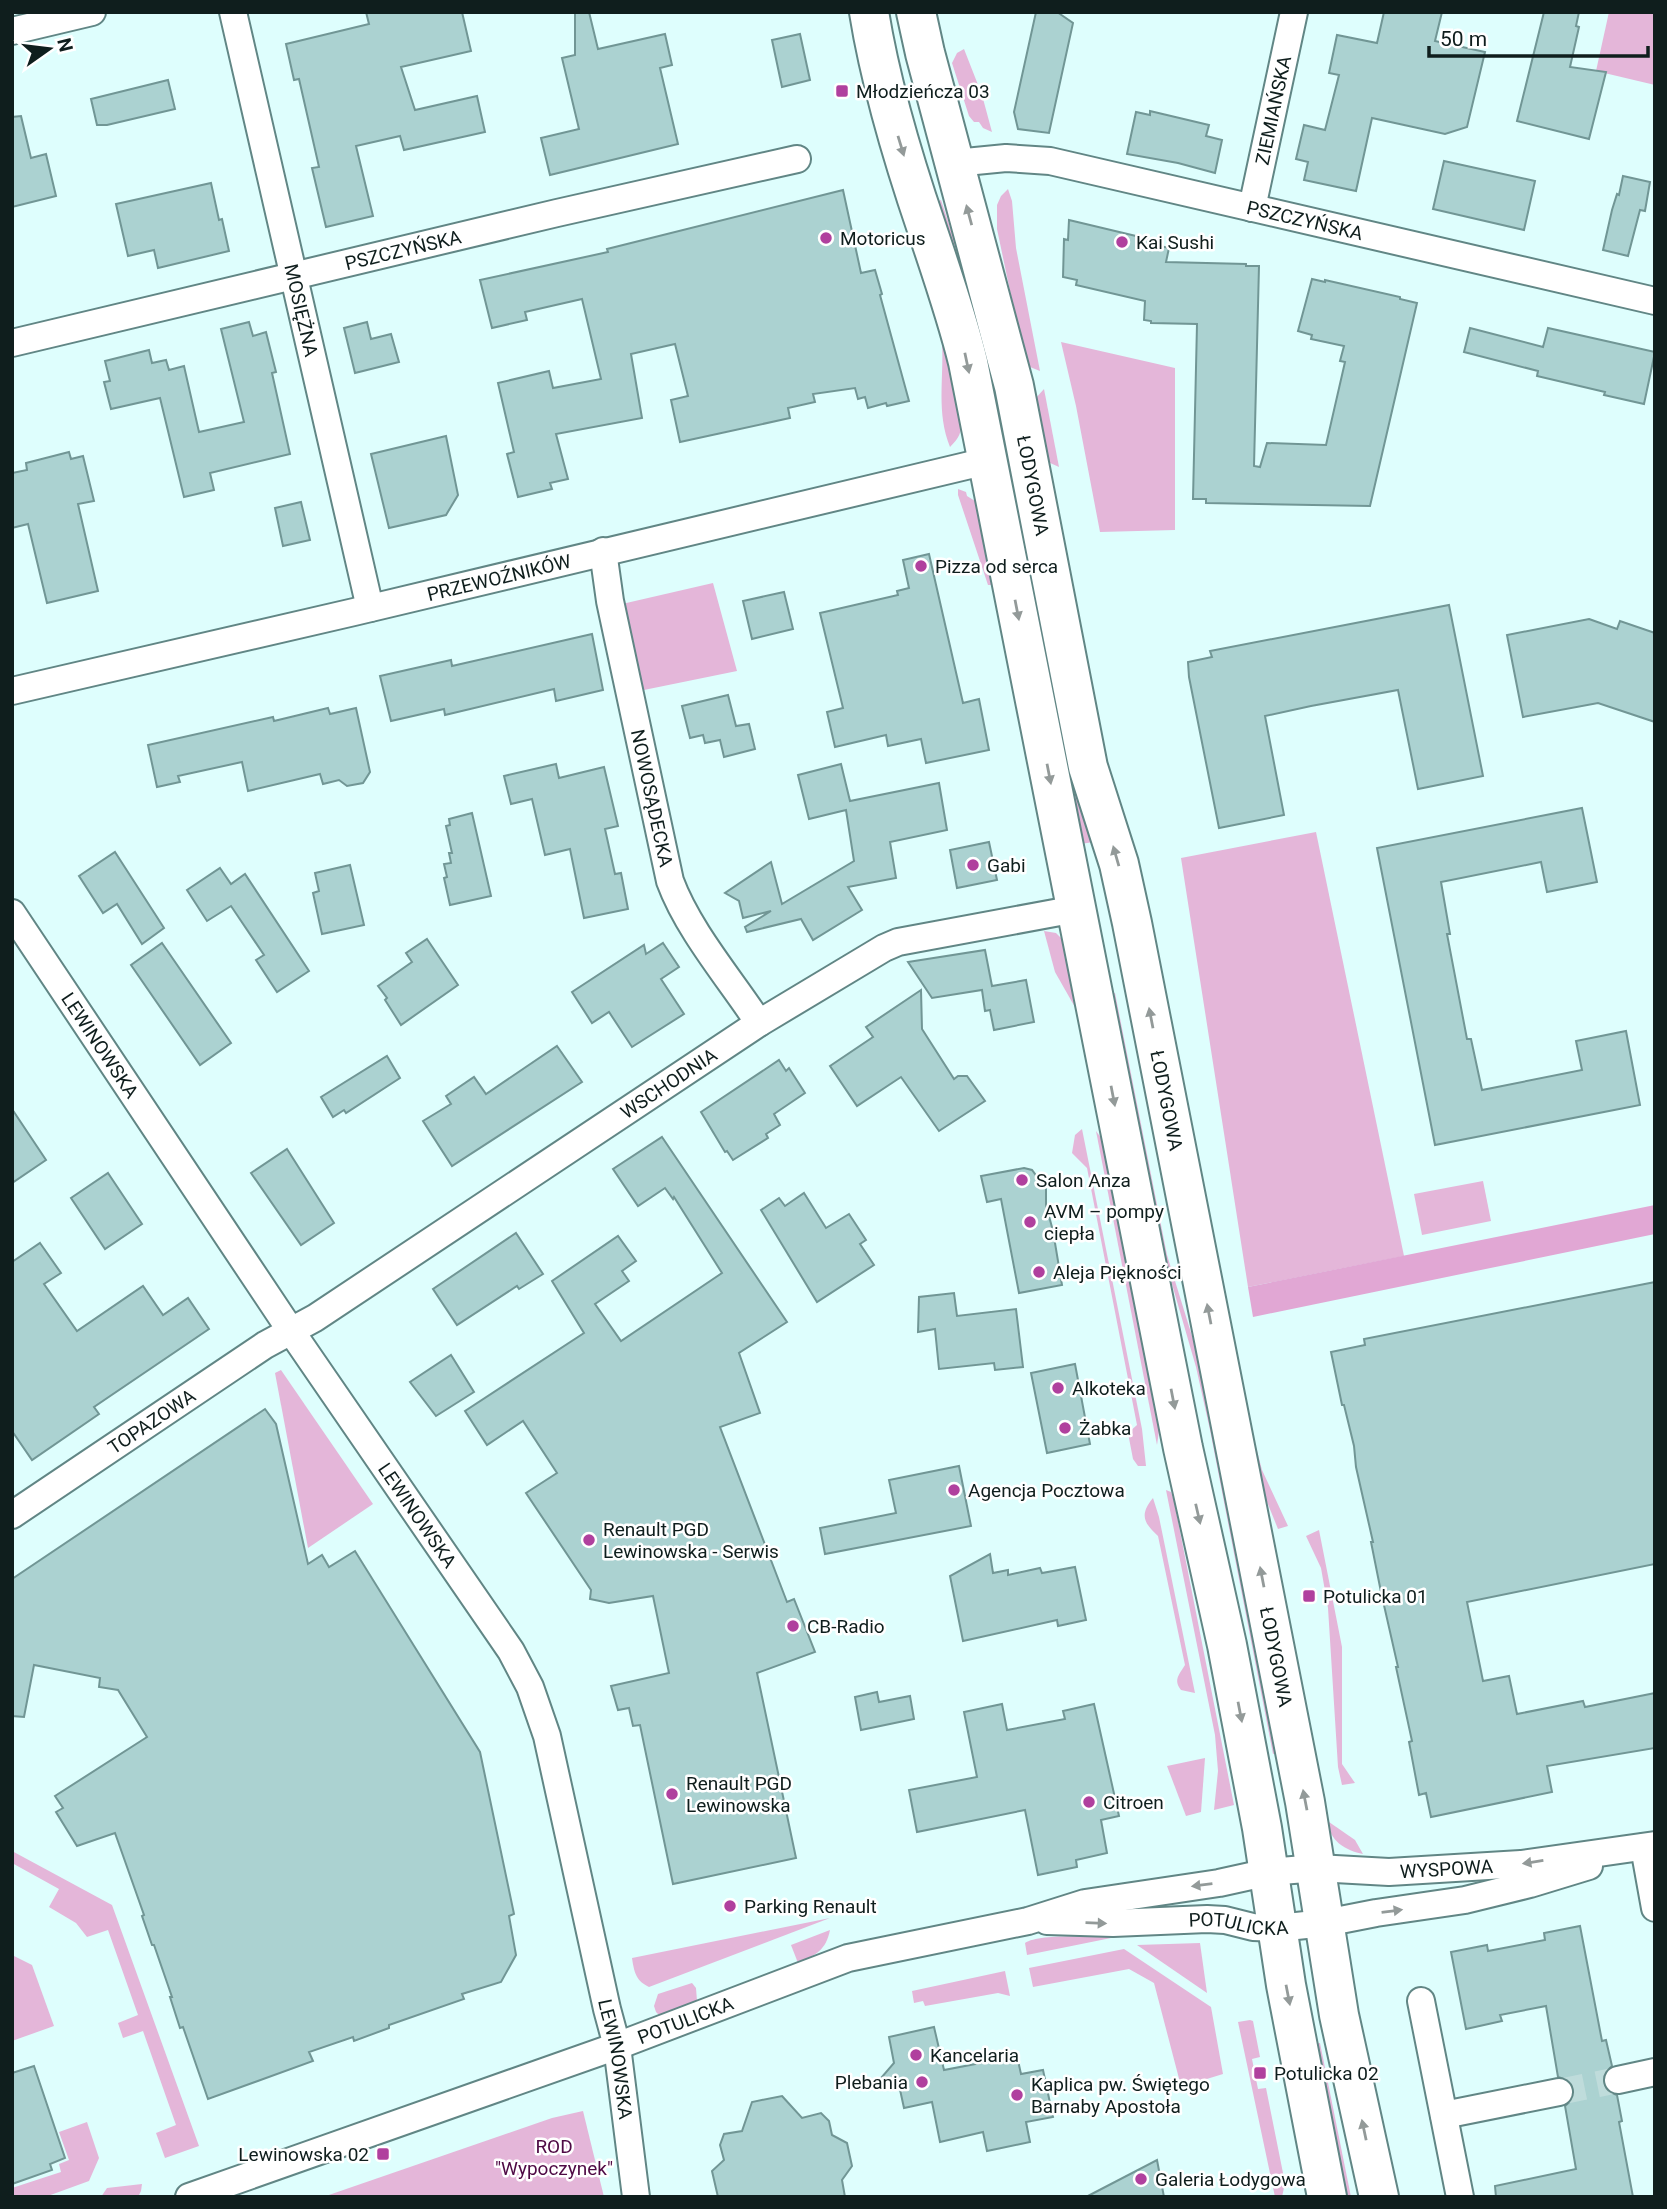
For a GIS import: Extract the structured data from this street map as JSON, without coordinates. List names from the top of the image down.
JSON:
{
  "streets": {
    "main road": ["ŁODYGOWA"],
    "street": [
      "ZIEMIAŃSKA",
      "PSZCZYŃSKA",
      "MOSIĘŻNA",
      "PRZEWOŹNIKÓW",
      "NOWOSĄDECKA",
      "LEWINOWSKA",
      "WSCHODNIA",
      "TOPAZOWA",
      "WYSPOWA",
      "POTULICKA"
    ]
  },
  "crossings": [
    ["ZIEMIAŃSKA", "PSZCZYŃSKA"],
    ["PSZCZYŃSKA", "MOSIĘŻNA"],
    ["PSZCZYŃSKA", "ŁODYGOWA"],
    ["MOSIĘŻNA", "PRZEWOŹNIKÓW"],
    ["ŁODYGOWA", "PRZEWOŹNIKÓW"],
    ["ŁODYGOWA", "WSCHODNIA"],
    ["ŁODYGOWA", "WYSPOWA"],
    ["ŁODYGOWA", "POTULICKA"],
    ["PRZEWOŹNIKÓW", "NOWOSĄDECKA"],
    ["NOWOSĄDECKA", "WSCHODNIA"],
    ["LEWINOWSKA", "WSCHODNIA"],
    ["LEWINOWSKA", "TOPAZOWA"],
    ["LEWINOWSKA", "POTULICKA"],
    ["WSCHODNIA", "TOPAZOWA"],
    ["WYSPOWA", "POTULICKA"]
  ],
  "parks": ["ROD \"Wypoczynek\""],
  "places": {
    "transit": [
      "Młodzieńcza 03",
      "Potulicka 01",
      "Potulicka 02",
      "Lewinowska 02"
    ],
    "other": [
      "Motoricus",
      "Kai Sushi",
      "Pizza od serca",
      "Gabi",
      "Salon Anza",
      "AVM – pompy ciepła",
      "Aleja Piękności",
      "Alkoteka",
      "Żabka",
      "Agencja Pocztowa",
      "Renault PGD Lewinowska - Serwis",
      "CB-Radio",
      "Renault PGD Lewinowska",
      "Citroen",
      "Parking Renault",
      "Kancelaria",
      "Plebania",
      "Kaplica pw. Świętego Barnaby Apostoła",
      "Galeria Łodygowa"
    ]
  },
  "scale_bar": "50 m",
  "north": "right"
}
